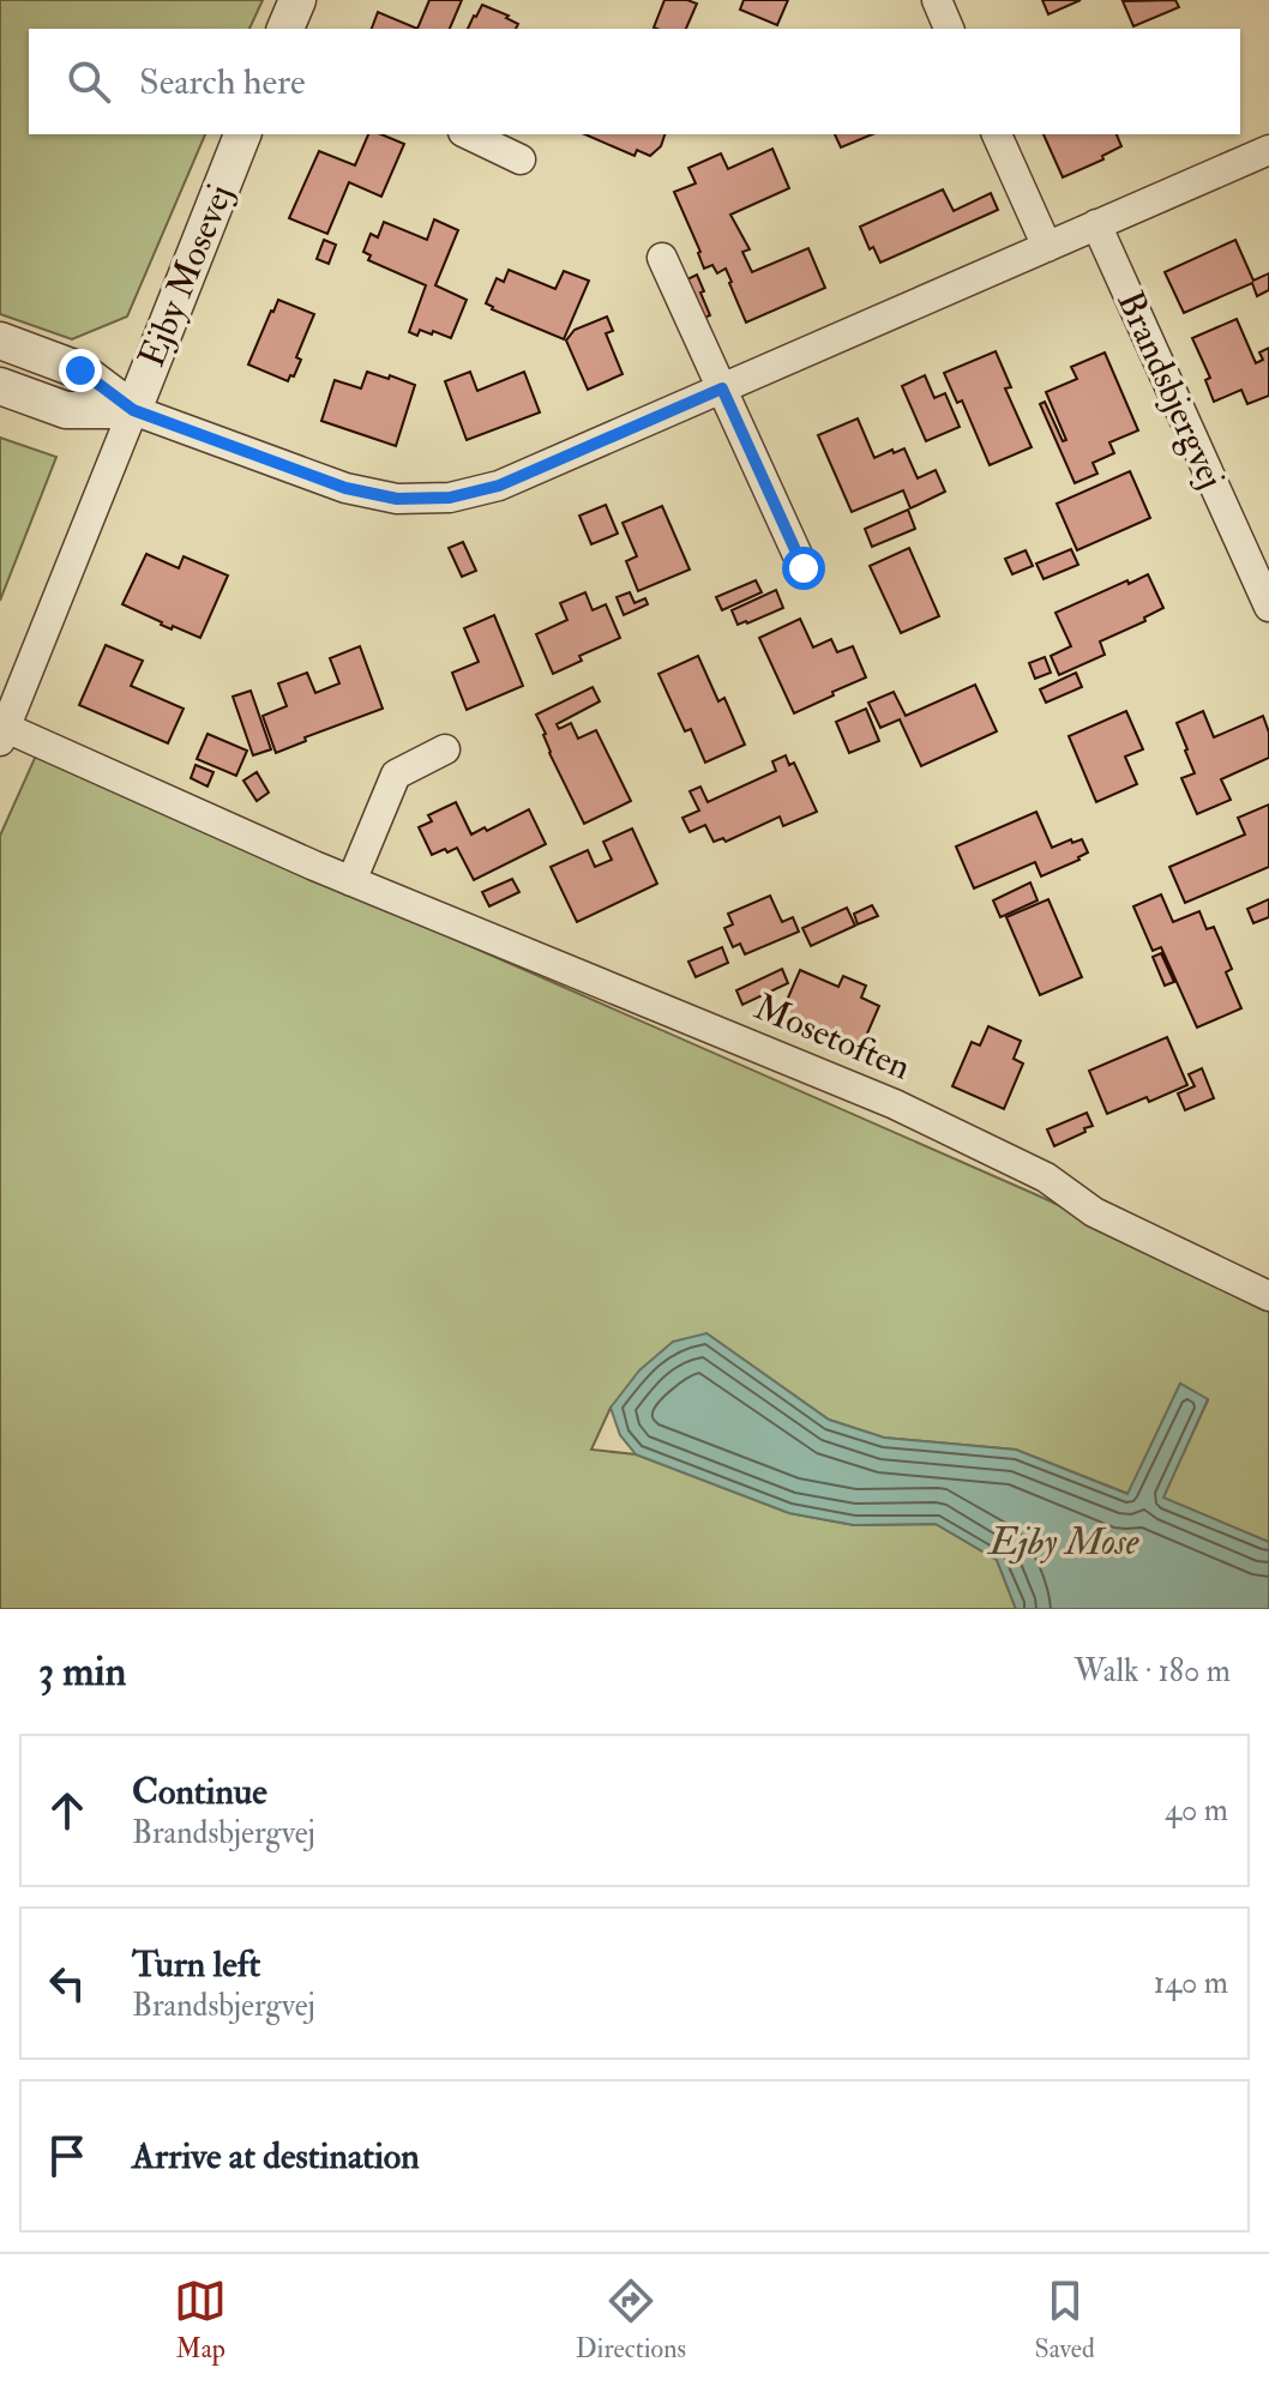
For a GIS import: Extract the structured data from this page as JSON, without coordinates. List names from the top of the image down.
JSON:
{
  "streets": {
    "street": ["Ejby Mosevej", "Brandsbjergvej", "Mosetoften"]
  },
  "crossings": [
    ["Ejby Mosevej", "Mosetoften"]
  ],
  "water": ["Ejby Mose"],
  "page": {
    "search": "Search here",
    "heading": ["3 min", "Walk · 180 m"],
    "list": [
      ["Continue", "Brandsbjergvej", "40 m"],
      ["Turn left", "Brandsbjergvej", "140 m"],
      "Arrive at destination"
    ],
    "nav": ["Map", "Directions", "Saved"]
  }
}
